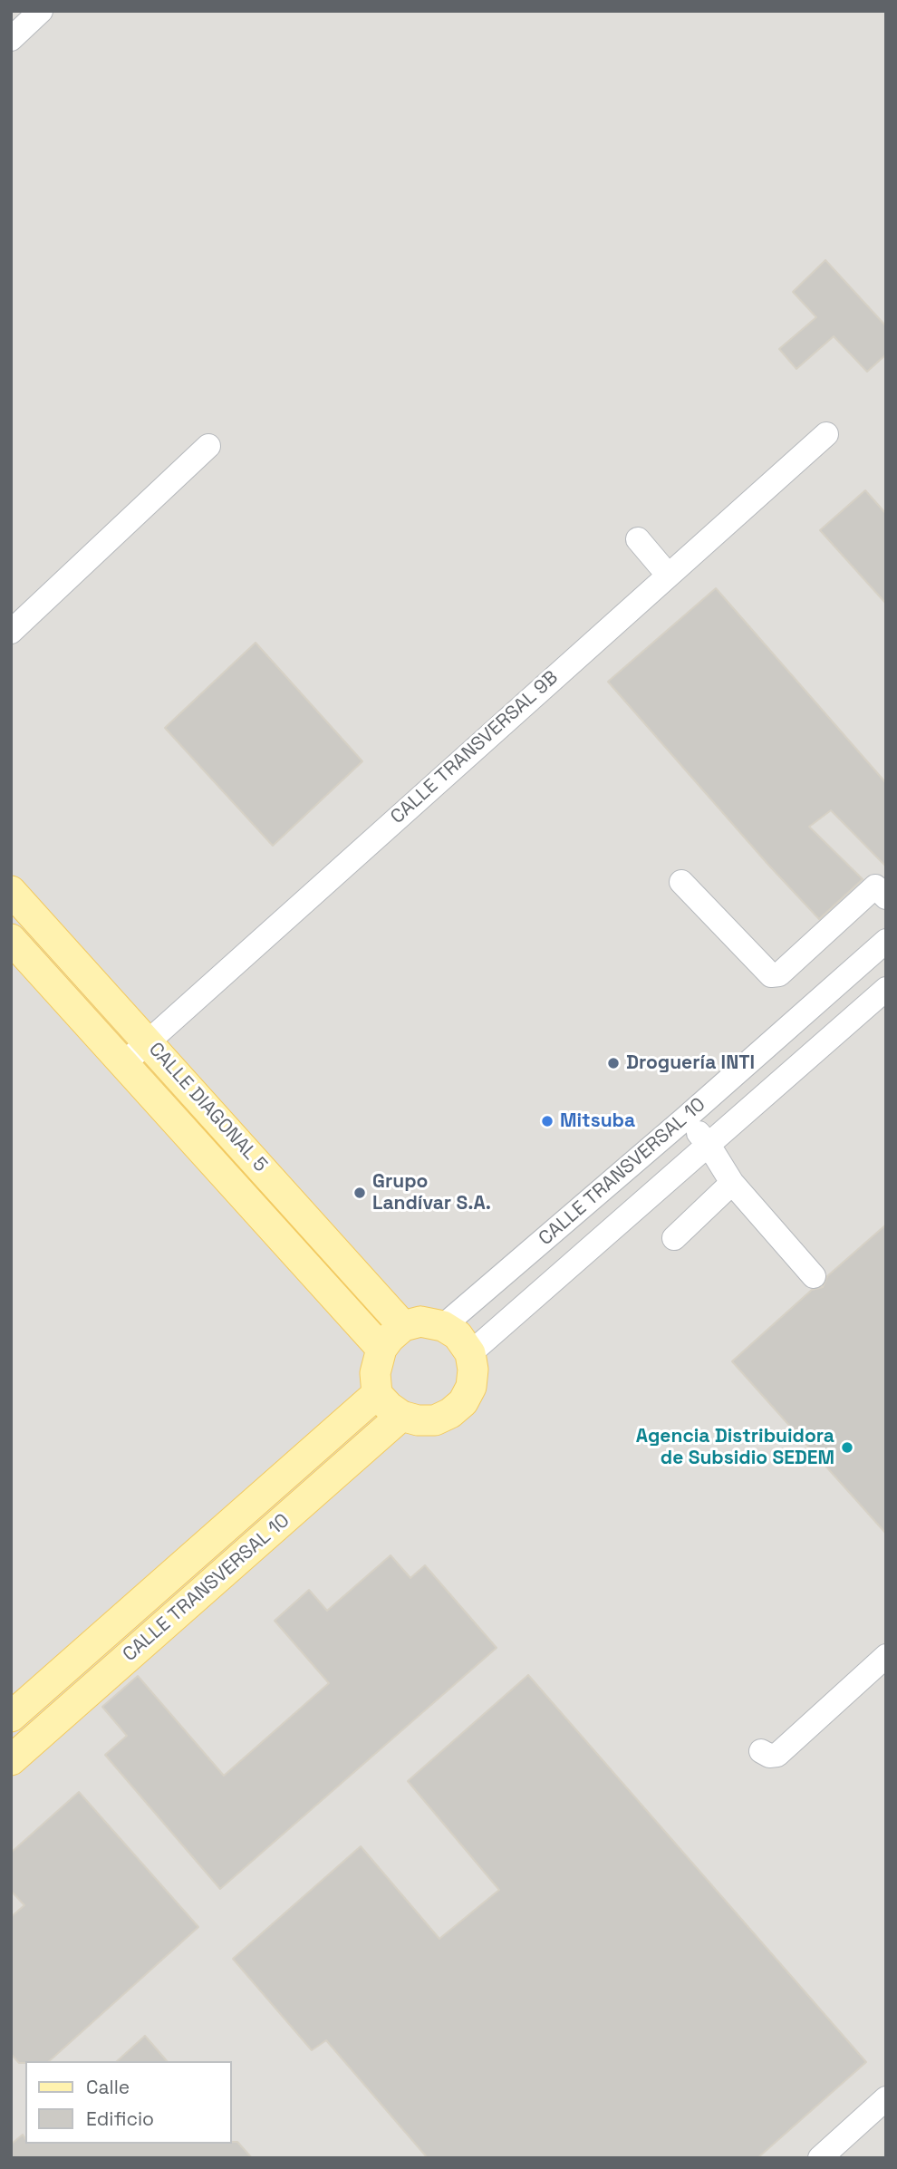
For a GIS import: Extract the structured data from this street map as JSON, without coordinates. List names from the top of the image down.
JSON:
{
  "streets": {
    "main road": ["CALLE DIAGONAL 5", "CALLE TRANSVERSAL 10"],
    "street": ["CALLE TRANSVERSAL 9B"]
  },
  "crossings": [
    ["CALLE TRANSVERSAL 9B", "CALLE DIAGONAL 5"],
    ["CALLE DIAGONAL 5", "CALLE TRANSVERSAL 10"]
  ],
  "places": [
    "Droguería INTI",
    "Mitsuba",
    "Grupo Landívar S.A.",
    "Agencia Distribuidora de Subsidio SEDEM"
  ],
  "legend": ["Calle", "Edificio"]
}
